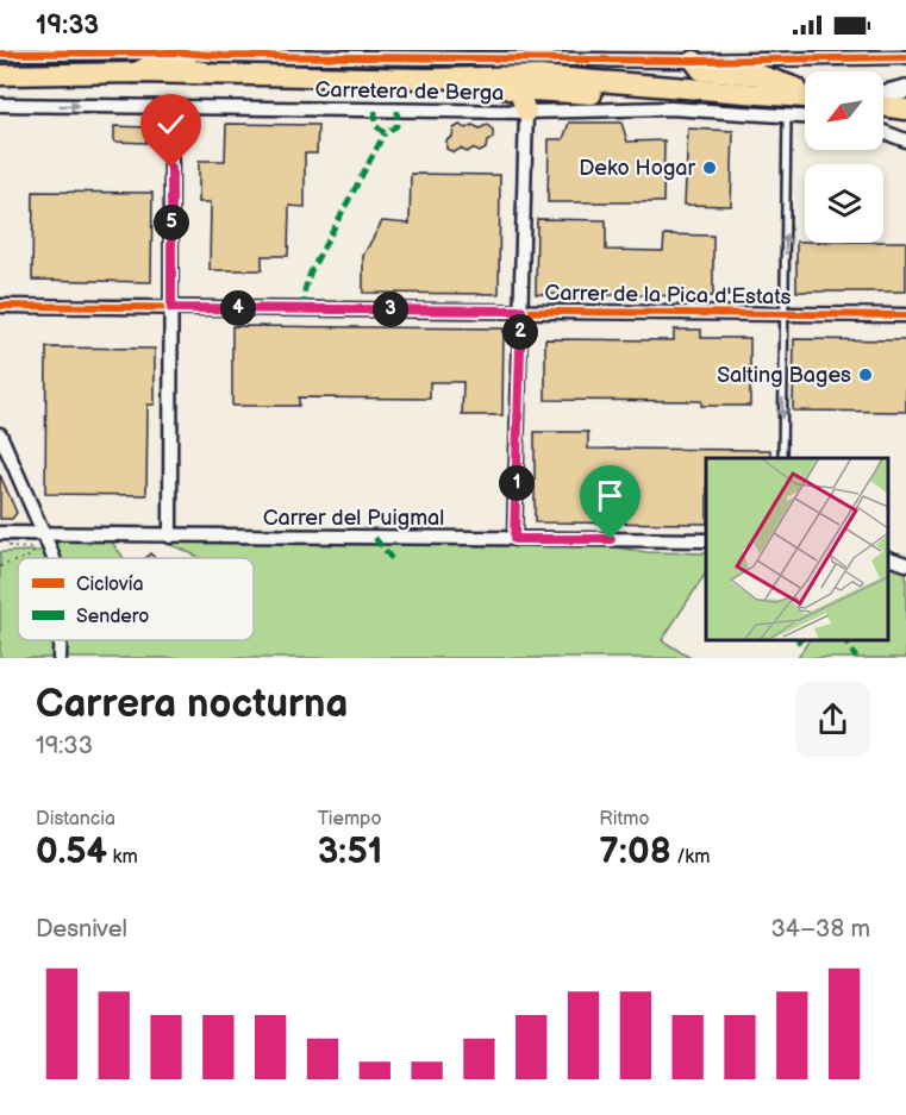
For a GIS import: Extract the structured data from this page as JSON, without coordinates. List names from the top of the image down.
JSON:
{
  "streets": {
    "street": ["Carretera de Berga", "Carrer de la Pica d'Estats", "Carrer del Puigmal"]
  },
  "places": ["Deko Hogar", "Salting Bages"],
  "legend": ["Ciclovía", "Sendero"],
  "north": "bottom left",
  "page": {
    "status": "19:33",
    "pins": [
      "5",
      "4",
      "3",
      "2",
      "1"
    ],
    "heading": ["Carrera nocturna", "19:33"],
    "stats": [
      ["Distancia", "0.54 km"],
      ["Tiempo", "3:51"],
      ["Ritmo", "7:08 /km"]
    ],
    "chart": ["Desnivel", "34–38 m"]
  }
}
